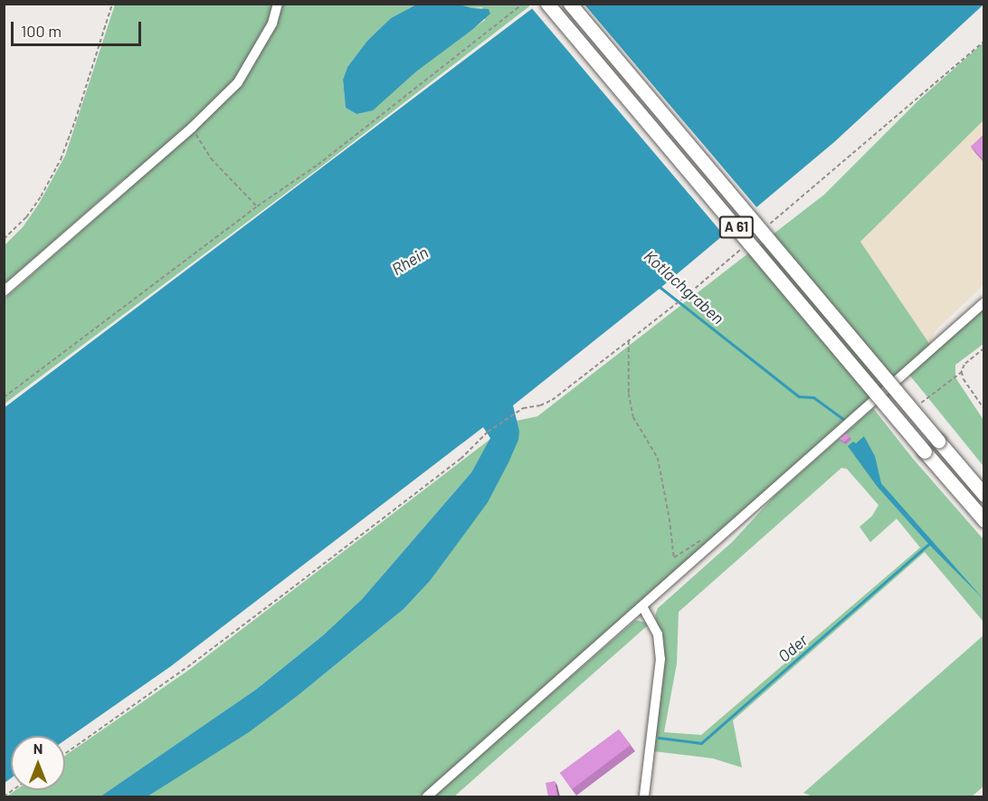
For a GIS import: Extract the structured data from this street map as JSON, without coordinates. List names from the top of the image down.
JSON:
{
  "streets": {
    "highway": ["A 61"]
  },
  "water": ["Rhein", "Kotlachgraben", "Oder"],
  "scale_bar": "100 m",
  "north": "top"
}
